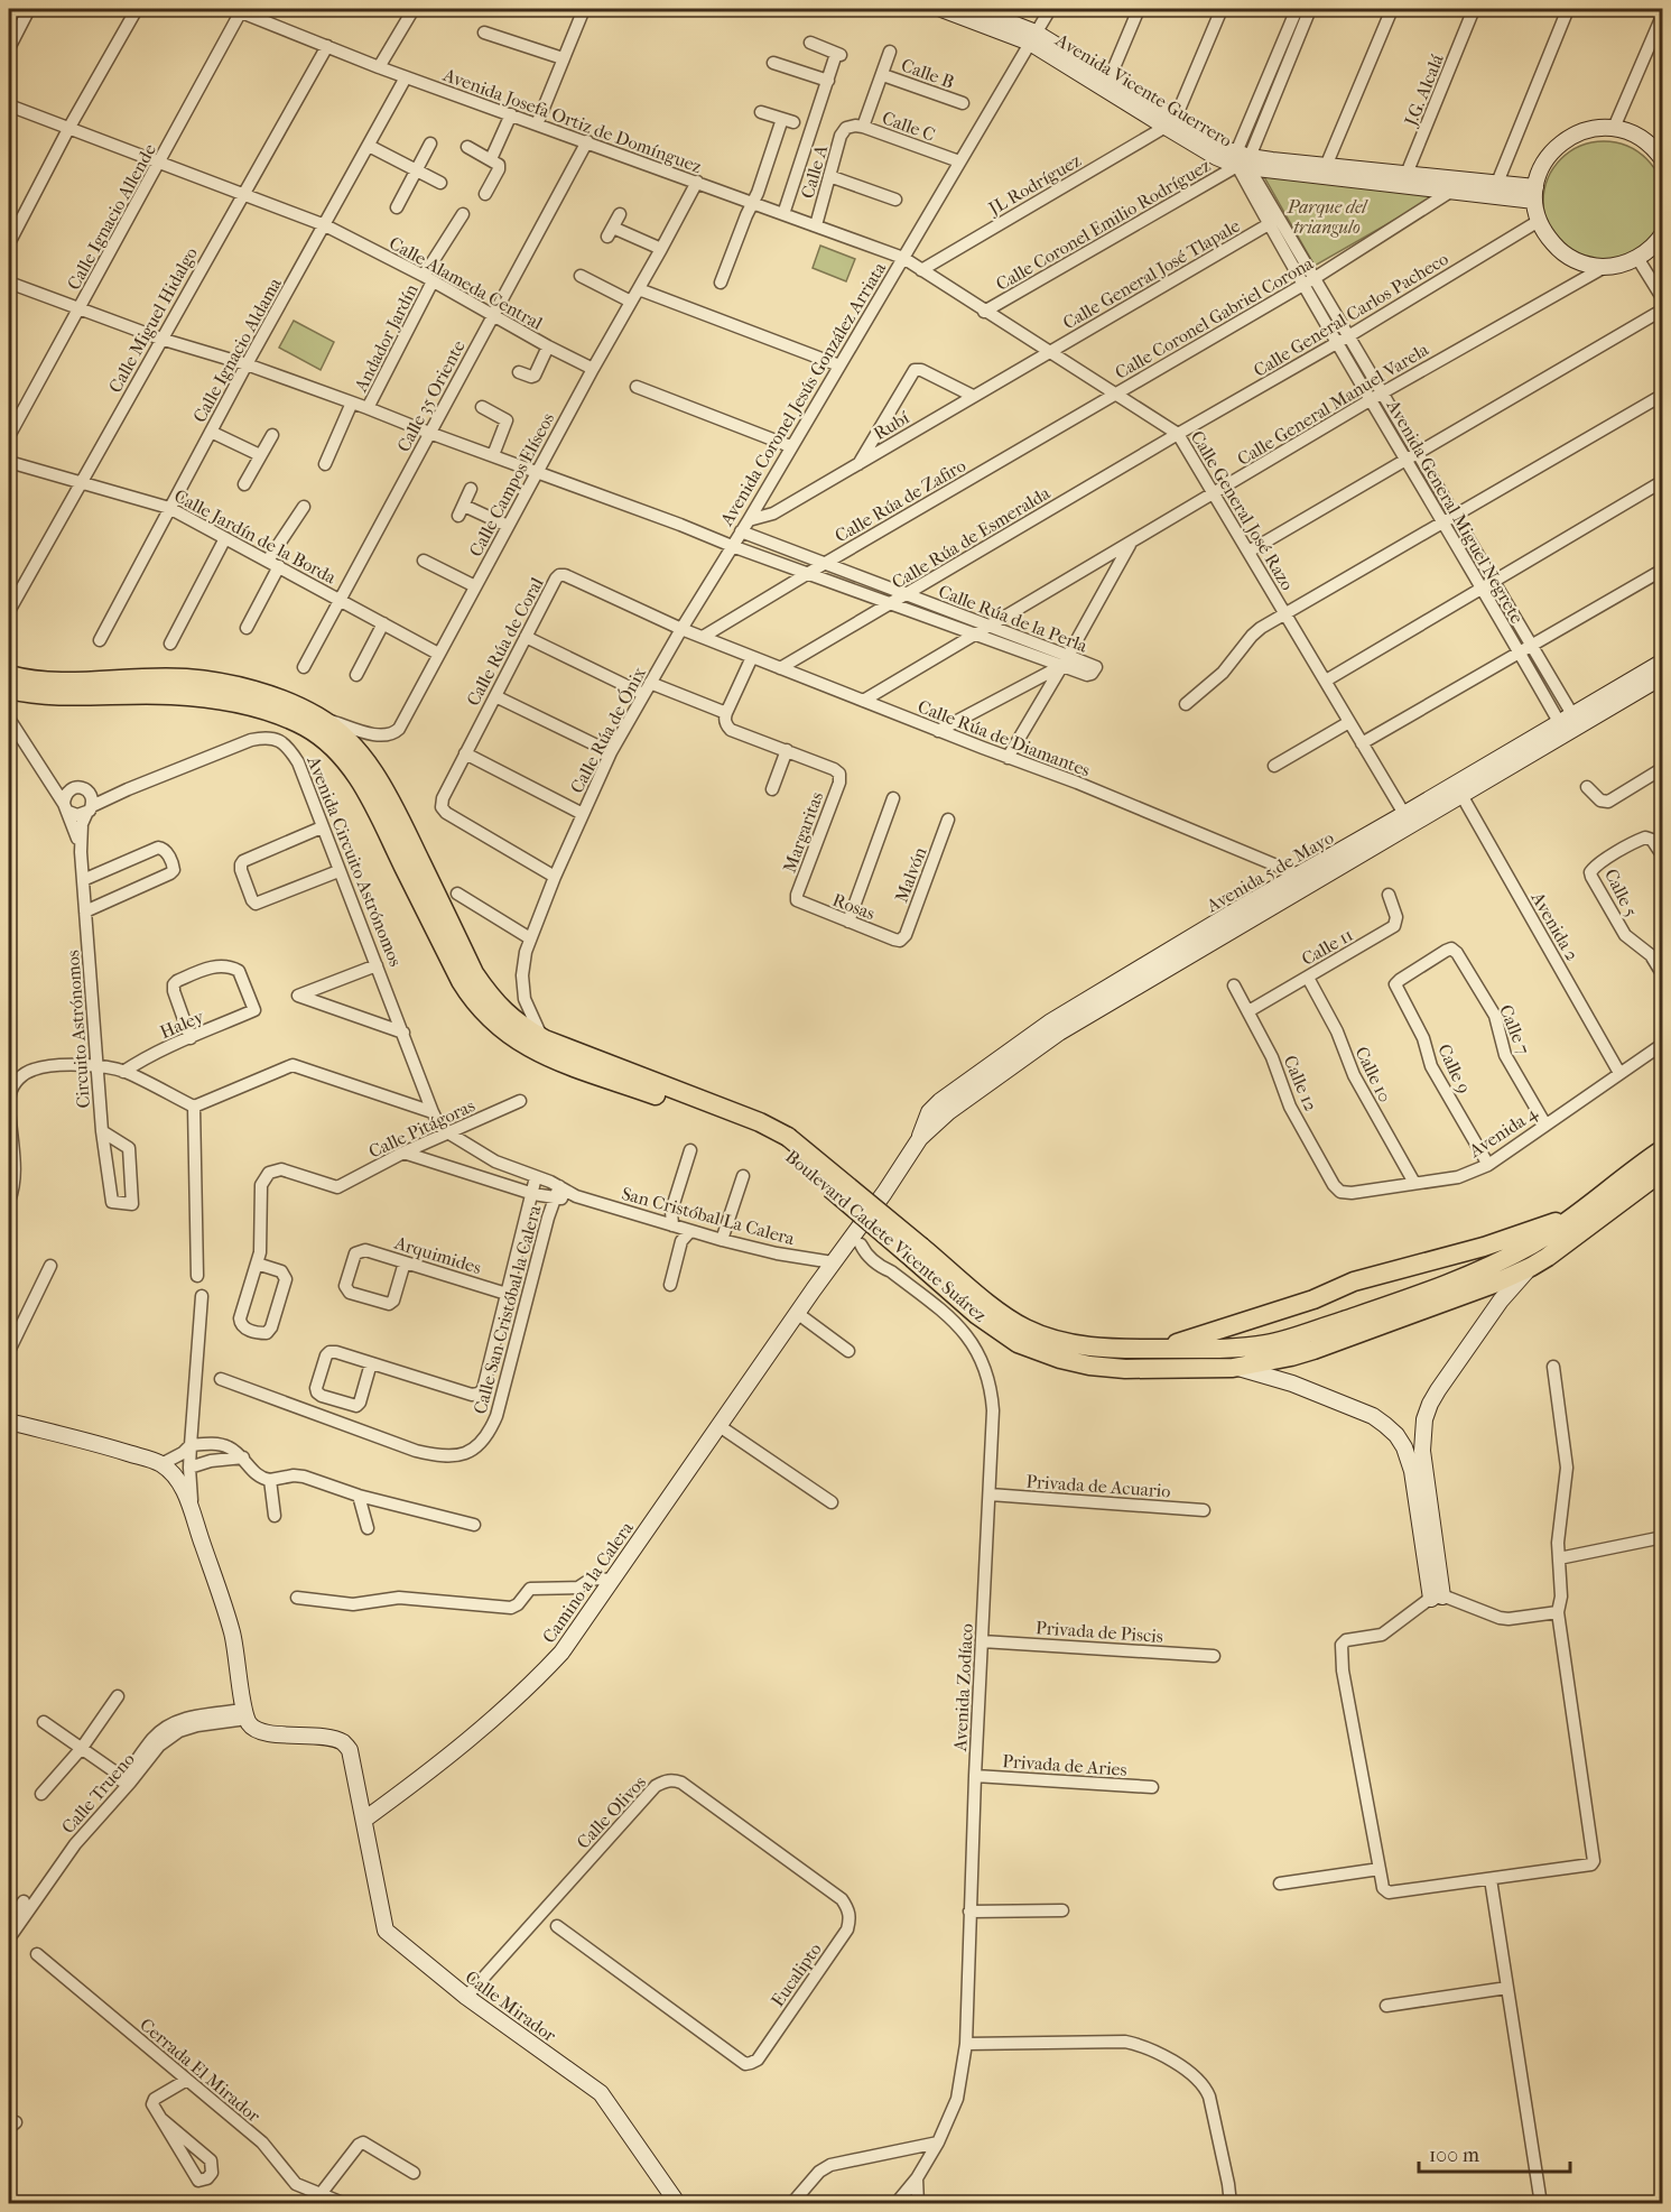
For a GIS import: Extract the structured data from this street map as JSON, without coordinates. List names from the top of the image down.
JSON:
{
  "streets": {
    "main road": ["Boulevard Cadete Vicente Suárez"],
    "street": [
      "Calle B",
      "Avenida Vicente Guerrero",
      "J.G. Alcalá",
      "Avenida Josefa Ortiz de Domínguez",
      "Calle C",
      "Calle A",
      "JL Rodríguez",
      "Calle Ignacio Allende",
      "Calle Coronel Emilio Rodríguez",
      "Calle General José Tlapale",
      "Calle Alameda Central",
      "Calle General Carlos Pacheco",
      "Calle Coronel Gabriel Corona",
      "Calle Miguel Hidalgo",
      "Andador Jardín",
      "Calle Ignacio Aldama",
      "Avenida Coronel Jesús González Arriata",
      "Calle 35 Oriente",
      "Calle General Manuel Varela",
      "Rubí",
      "Calle Campos Elíseos",
      "Calle Rúa de Zafiro",
      "Calle General José Razo",
      "Avenida General Miguel Negrete",
      "Calle Jardín de la Borda",
      "Calle Rúa de Esmeralda",
      "Calle Rúa de la Perla",
      "Calle Rúa de Coral",
      "Calle Rúa de Ónix",
      "Calle Rúa de Diamantes",
      "Margaritas",
      "Avenida Circuito Astrónomos",
      "Avenida 5 de Mayo",
      "Malvón",
      "Calle 5",
      "Rosas",
      "Avenida 2",
      "Calle 11",
      "Haley",
      "Circuito Astrónomos",
      "Calle 7",
      "Calle 9",
      "Calle 10",
      "Calle 12",
      "Calle Pitágoras",
      "Avenida 4",
      "San Cristóbal La Calera",
      "Arquimides",
      "Calle San Cristóbal la Calera",
      "Privada de Acuario",
      "Camino a la Calera",
      "Privada de Piscis",
      "Avenida Zodíaco",
      "Privada de Aries",
      "Calle Trueno",
      "Calle Olivos",
      "Eucalipto",
      "Calle Mirador",
      "Cerrada El Mirador"
    ]
  },
  "crossings": [
    ["Avenida Vicente Guerrero", "J.G. Alcalá"],
    ["Avenida Vicente Guerrero", "JL Rodríguez"],
    ["Avenida Vicente Guerrero", "Calle Coronel Emilio Rodríguez"],
    ["Avenida Vicente Guerrero", "Calle Coronel Gabriel Corona"],
    ["Avenida Vicente Guerrero", "Avenida Coronel Jesús González Arriata"],
    ["Avenida Vicente Guerrero", "Avenida General Miguel Negrete"],
    ["Avenida Josefa Ortiz de Domínguez", "Calle A"],
    ["Avenida Josefa Ortiz de Domínguez", "Calle Ignacio Allende"],
    ["Avenida Josefa Ortiz de Domínguez", "Calle Miguel Hidalgo"],
    ["Avenida Josefa Ortiz de Domínguez", "Calle Ignacio Aldama"],
    ["Avenida Josefa Ortiz de Domínguez", "Avenida Coronel Jesús González Arriata"],
    ["Avenida Josefa Ortiz de Domínguez", "Calle 35 Oriente"],
    ["Avenida Josefa Ortiz de Domínguez", "Calle Campos Elíseos"],
    ["Avenida Josefa Ortiz de Domínguez", "Calle General José Razo"],
    ["Calle C", "Calle A"],
    ["Calle C", "Avenida Coronel Jesús González Arriata"],
    ["JL Rodríguez", "Calle General José Razo"],
    ["Calle Ignacio Allende", "Calle Alameda Central"],
    ["Calle Ignacio Allende", "Calle Rúa de la Perla"],
    ["Calle Coronel Emilio Rodríguez", "Calle General José Razo"],
    ["Calle Coronel Emilio Rodríguez", "Avenida General Miguel Negrete"],
    ["Calle General José Tlapale", "Rubí"],
    ["Calle General José Tlapale", "Calle General José Razo"],
    ["Calle General José Tlapale", "Avenida General Miguel Negrete"],
    ["Calle Alameda Central", "Calle Miguel Hidalgo"],
    ["Calle Alameda Central", "Andador Jardín"],
    ["Calle Alameda Central", "Calle Ignacio Aldama"],
    ["Calle Alameda Central", "Calle 35 Oriente"],
    ["Calle Alameda Central", "Calle Campos Elíseos"],
    ["Calle General Carlos Pacheco", "Calle General José Razo"],
    ["Calle General Carlos Pacheco", "Avenida General Miguel Negrete"],
    ["Calle General Carlos Pacheco", "Calle Rúa de Esmeralda"],
    ["Calle Coronel Gabriel Corona", "Calle Rúa de Zafiro"],
    ["Calle Coronel Gabriel Corona", "Calle General José Razo"],
    ["Calle Coronel Gabriel Corona", "Avenida General Miguel Negrete"],
    ["Calle Miguel Hidalgo", "Calle Jardín de la Borda"],
    ["Calle Miguel Hidalgo", "Calle Rúa de la Perla"],
    ["Andador Jardín", "Calle Rúa de la Perla"],
    ["Calle Ignacio Aldama", "Calle Jardín de la Borda"],
    ["Calle Ignacio Aldama", "Calle Rúa de la Perla"],
    ["Avenida Coronel Jesús González Arriata", "Rubí"],
    ["Avenida Coronel Jesús González Arriata", "Calle General José Razo"],
    ["Avenida Coronel Jesús González Arriata", "Calle Rúa de la Perla"],
    ["Avenida Coronel Jesús González Arriata", "Calle Rúa de Ónix"],
    ["Calle 35 Oriente", "Calle Jardín de la Borda"],
    ["Calle 35 Oriente", "Calle Rúa de la Perla"],
    ["Calle General Manuel Varela", "Calle General José Razo"],
    ["Calle General Manuel Varela", "Avenida General Miguel Negrete"],
    ["Calle General Manuel Varela", "Calle Rúa de la Perla"],
    ["Calle General Manuel Varela", "Calle Rúa de Diamantes"],
    ["Rubí", "Calle General José Razo"],
    ["Calle Campos Elíseos", "Calle Jardín de la Borda"],
    ["Calle Campos Elíseos", "Calle Rúa de la Perla"],
    ["Calle Campos Elíseos", "Boulevard Cadete Vicente Suárez"],
    ["Calle Rúa de Zafiro", "Calle General José Razo"],
    ["Calle Rúa de Zafiro", "Calle Rúa de la Perla"],
    ["Calle Rúa de Zafiro", "Calle Rúa de Diamantes"],
    ["Calle General José Razo", "Calle Rúa de Esmeralda"],
    ["Calle General José Razo", "Avenida 5 de Mayo"],
    ["Avenida General Miguel Negrete", "Avenida 5 de Mayo"],
    ["Calle Rúa de Esmeralda", "Calle Rúa de la Perla"],
    ["Calle Rúa de Esmeralda", "Calle Rúa de Diamantes"],
    ["Calle Rúa de la Perla", "Calle Rúa de Ónix"],
    ["Calle Rúa de Coral", "Calle Rúa de Ónix"],
    ["Calle Rúa de Coral", "Calle Rúa de Diamantes"],
    ["Calle Rúa de Ónix", "Calle Rúa de Diamantes"],
    ["Calle Rúa de Ónix", "Boulevard Cadete Vicente Suárez"],
    ["Calle Rúa de Diamantes", "Avenida 5 de Mayo"],
    ["Margaritas", "Rosas"],
    ["Avenida Circuito Astrónomos", "Circuito Astrónomos"],
    ["Avenida Circuito Astrónomos", "Calle Pitágoras"],
    ["Avenida Circuito Astrónomos", "San Cristóbal La Calera"],
    ["Avenida Circuito Astrónomos", "Calle San Cristóbal la Calera"],
    ["Avenida 5 de Mayo", "Avenida 2"],
    ["Avenida 5 de Mayo", "Camino a la Calera"],
    ["Avenida 5 de Mayo", "Avenida Zodíaco"],
    ["Malvón", "Rosas"],
    ["Avenida 2", "Avenida 4"],
    ["Calle 11", "Calle 10"],
    ["Calle 11", "Calle 12"],
    ["Calle 7", "Calle 9"],
    ["Calle 7", "Avenida 4"],
    ["Calle 9", "Avenida 4"],
    ["Calle 10", "Avenida 4"],
    ["Calle 12", "Avenida 4"],
    ["San Cristóbal La Calera", "Calle San Cristóbal la Calera"],
    ["San Cristóbal La Calera", "Camino a la Calera"],
    ["Privada de Acuario", "Avenida Zodíaco"],
    ["Camino a la Calera", "Avenida Zodíaco"],
    ["Camino a la Calera", "Calle Mirador"],
    ["Privada de Piscis", "Avenida Zodíaco"],
    ["Avenida Zodíaco", "Privada de Aries"],
    ["Calle Olivos", "Eucalipto"],
    ["Calle Olivos", "Calle Mirador"]
  ],
  "parks": ["Parque del triangulo"],
  "scale_bar": "100 m"
}
